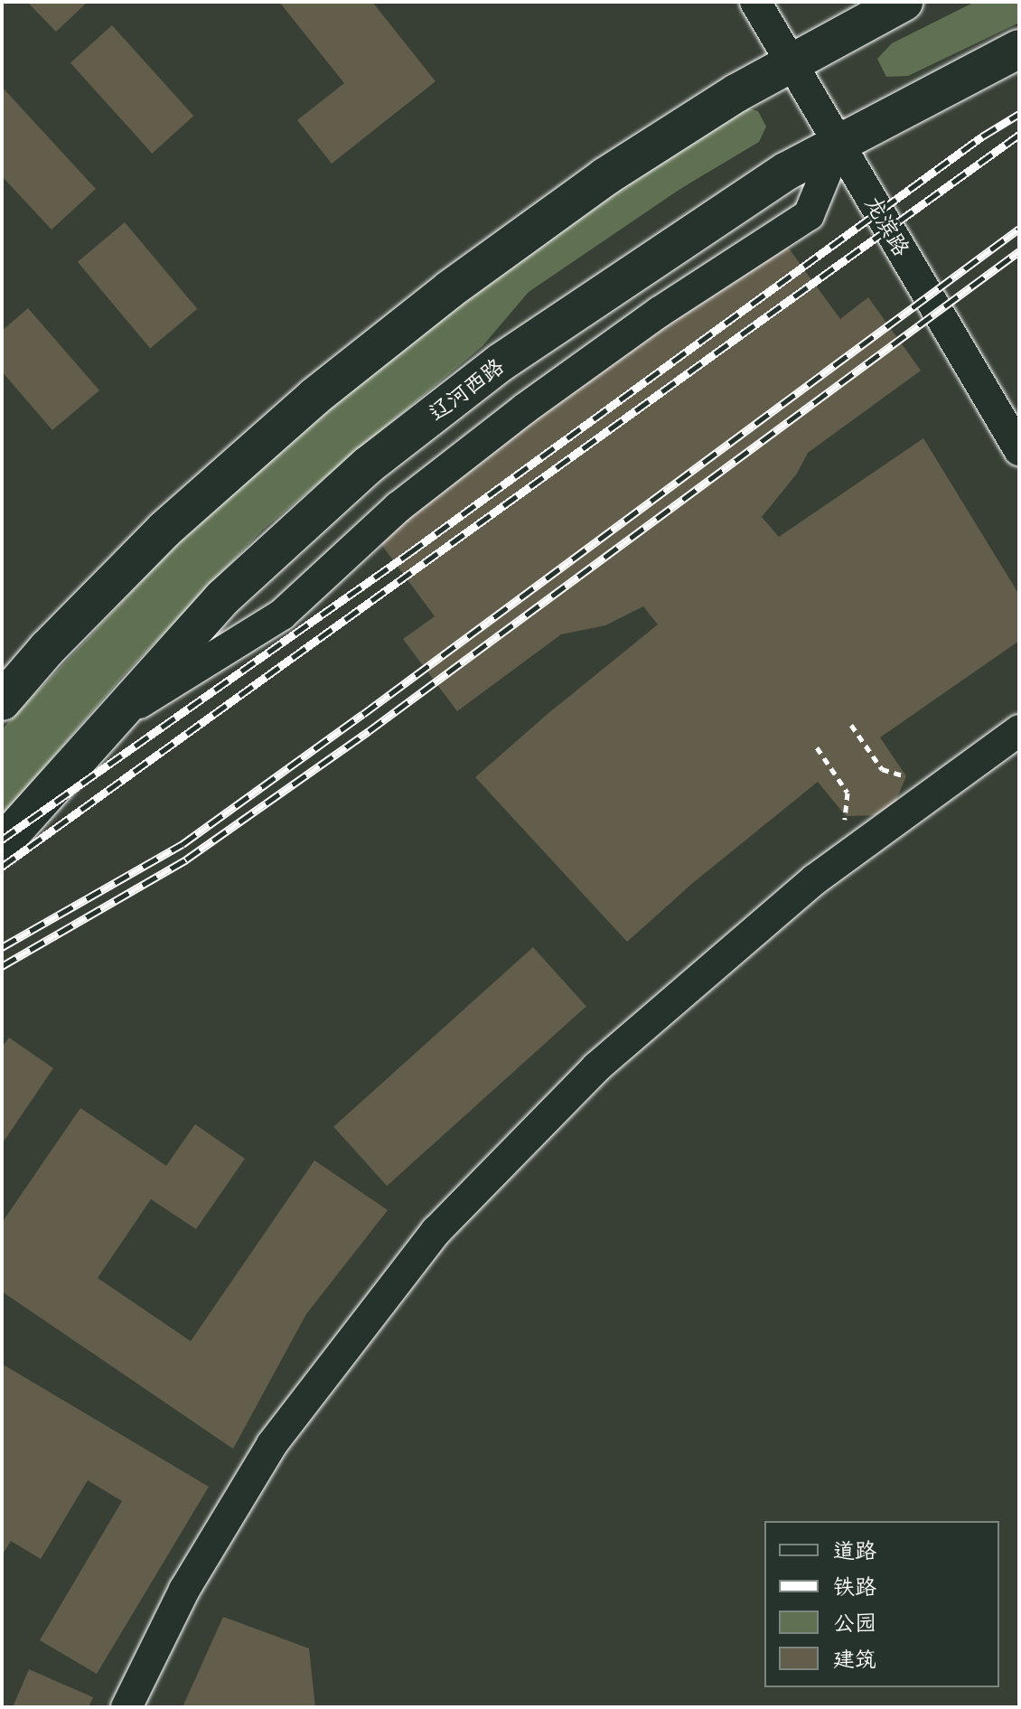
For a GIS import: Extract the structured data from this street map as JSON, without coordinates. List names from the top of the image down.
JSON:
{
  "streets": {
    "main road": ["辽河西路"],
    "street": ["龙滨路"]
  },
  "crossings": [
    ["龙滨路", "辽河西路"]
  ],
  "legend": [
    "道路",
    "铁路",
    "公园",
    "建筑"
  ]
}
